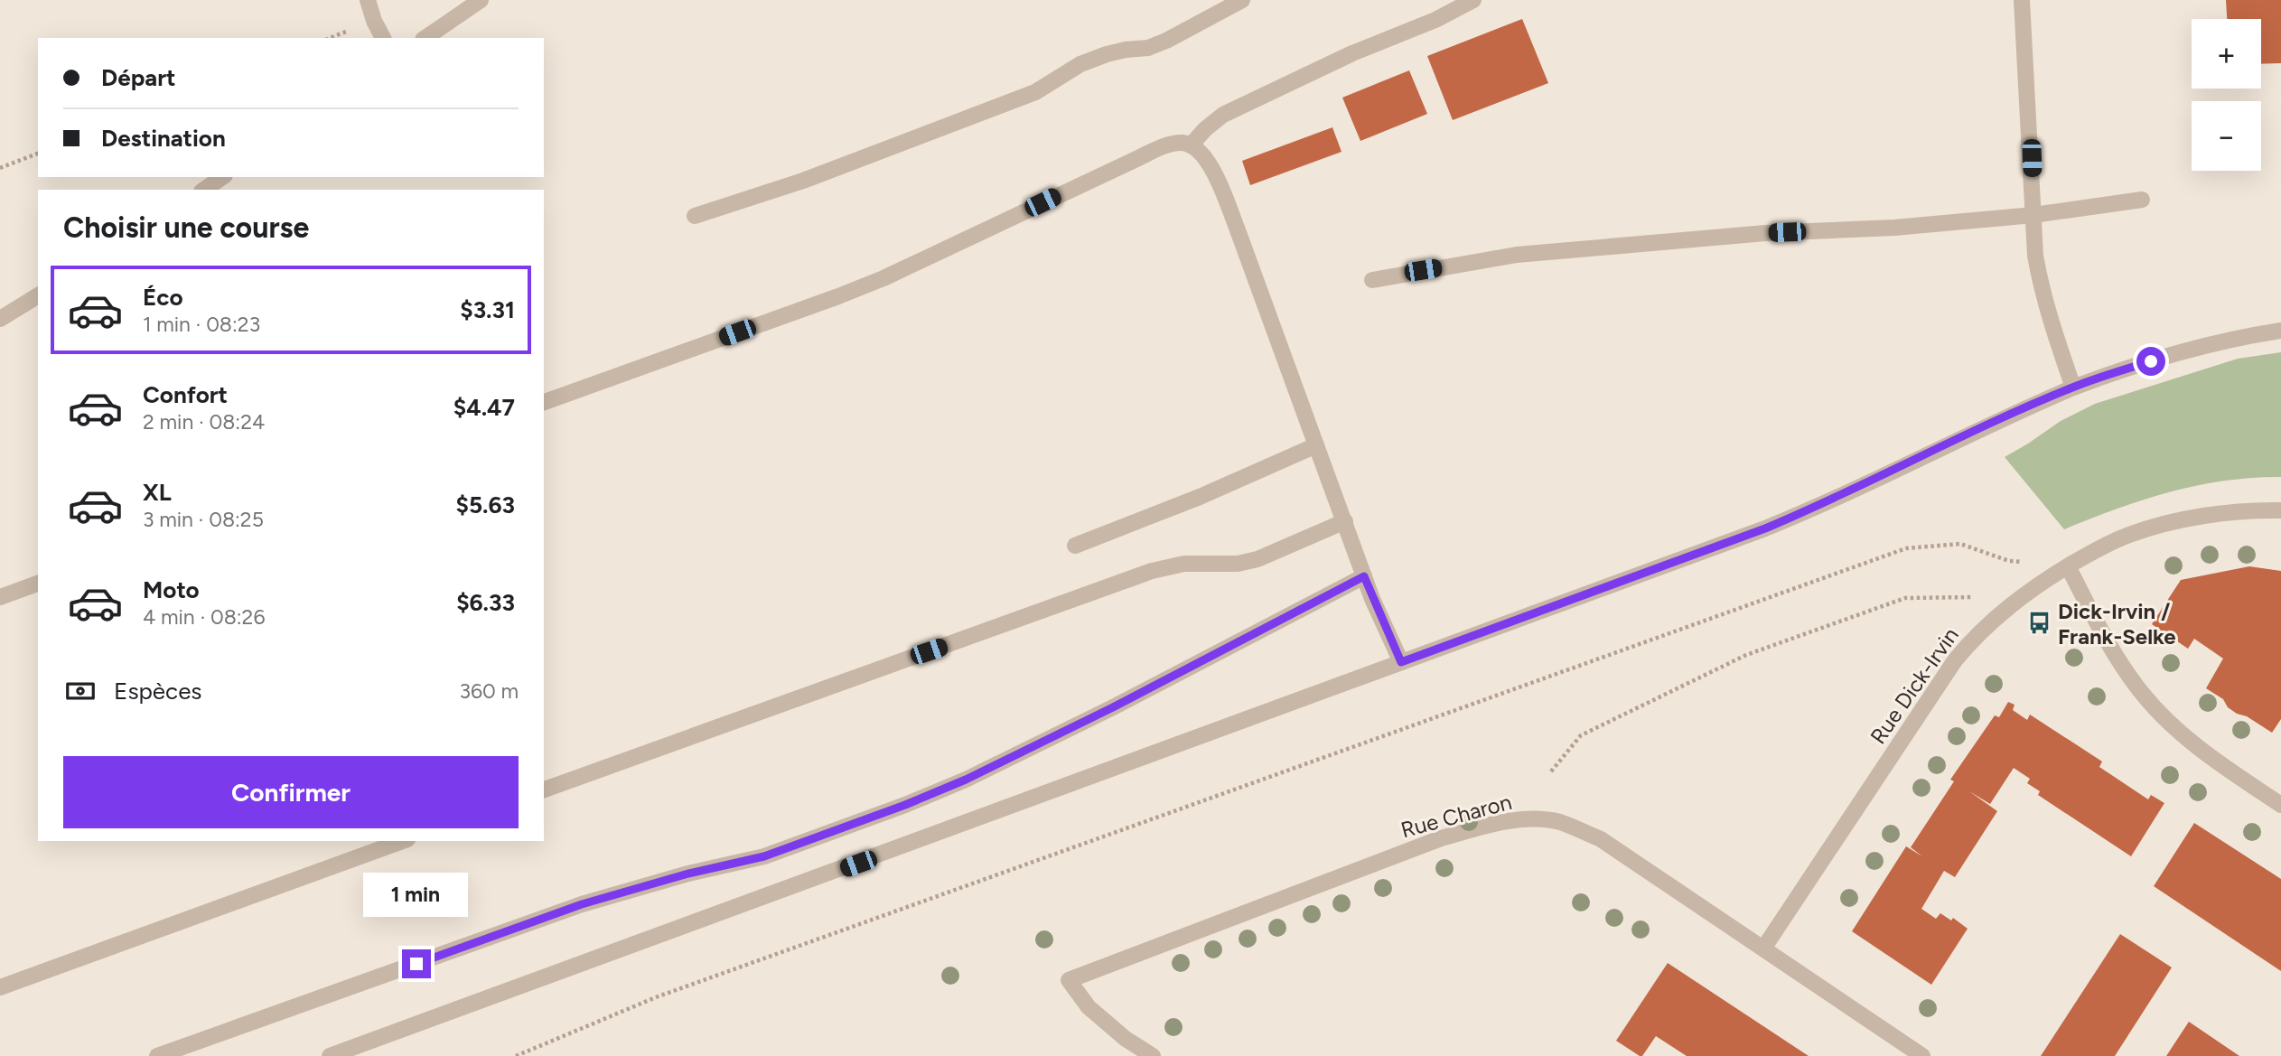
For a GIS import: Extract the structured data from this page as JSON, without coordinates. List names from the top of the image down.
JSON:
{
  "streets": {
    "street": ["Rue Dick-Irvin", "Rue Charon"]
  },
  "crossings": [
    ["Rue Dick-Irvin", "Rue Charon"]
  ],
  "places": {
    "bus stop": ["Dick-Irvin / Frank-Selke"]
  },
  "page": {
    "map_buttons": ["+", "−"],
    "banner": ["Départ", "Destination"],
    "heading": "Choisir une course",
    "list": [
      {
        "name": "Éco",
        "note": "1 min · 08:23",
        "value": "$3.31"
      },
      {
        "name": "Confort",
        "note": "2 min · 08:24",
        "value": "$4.47"
      },
      {
        "name": "XL",
        "note": "3 min · 08:25",
        "value": "$5.63"
      },
      {
        "name": "Moto",
        "note": "4 min · 08:26",
        "value": "$6.33"
      }
    ],
    "pay": ["Espèces", "360 m"],
    "buttons": "Confirmer",
    "bubble": "1 min"
  }
}
